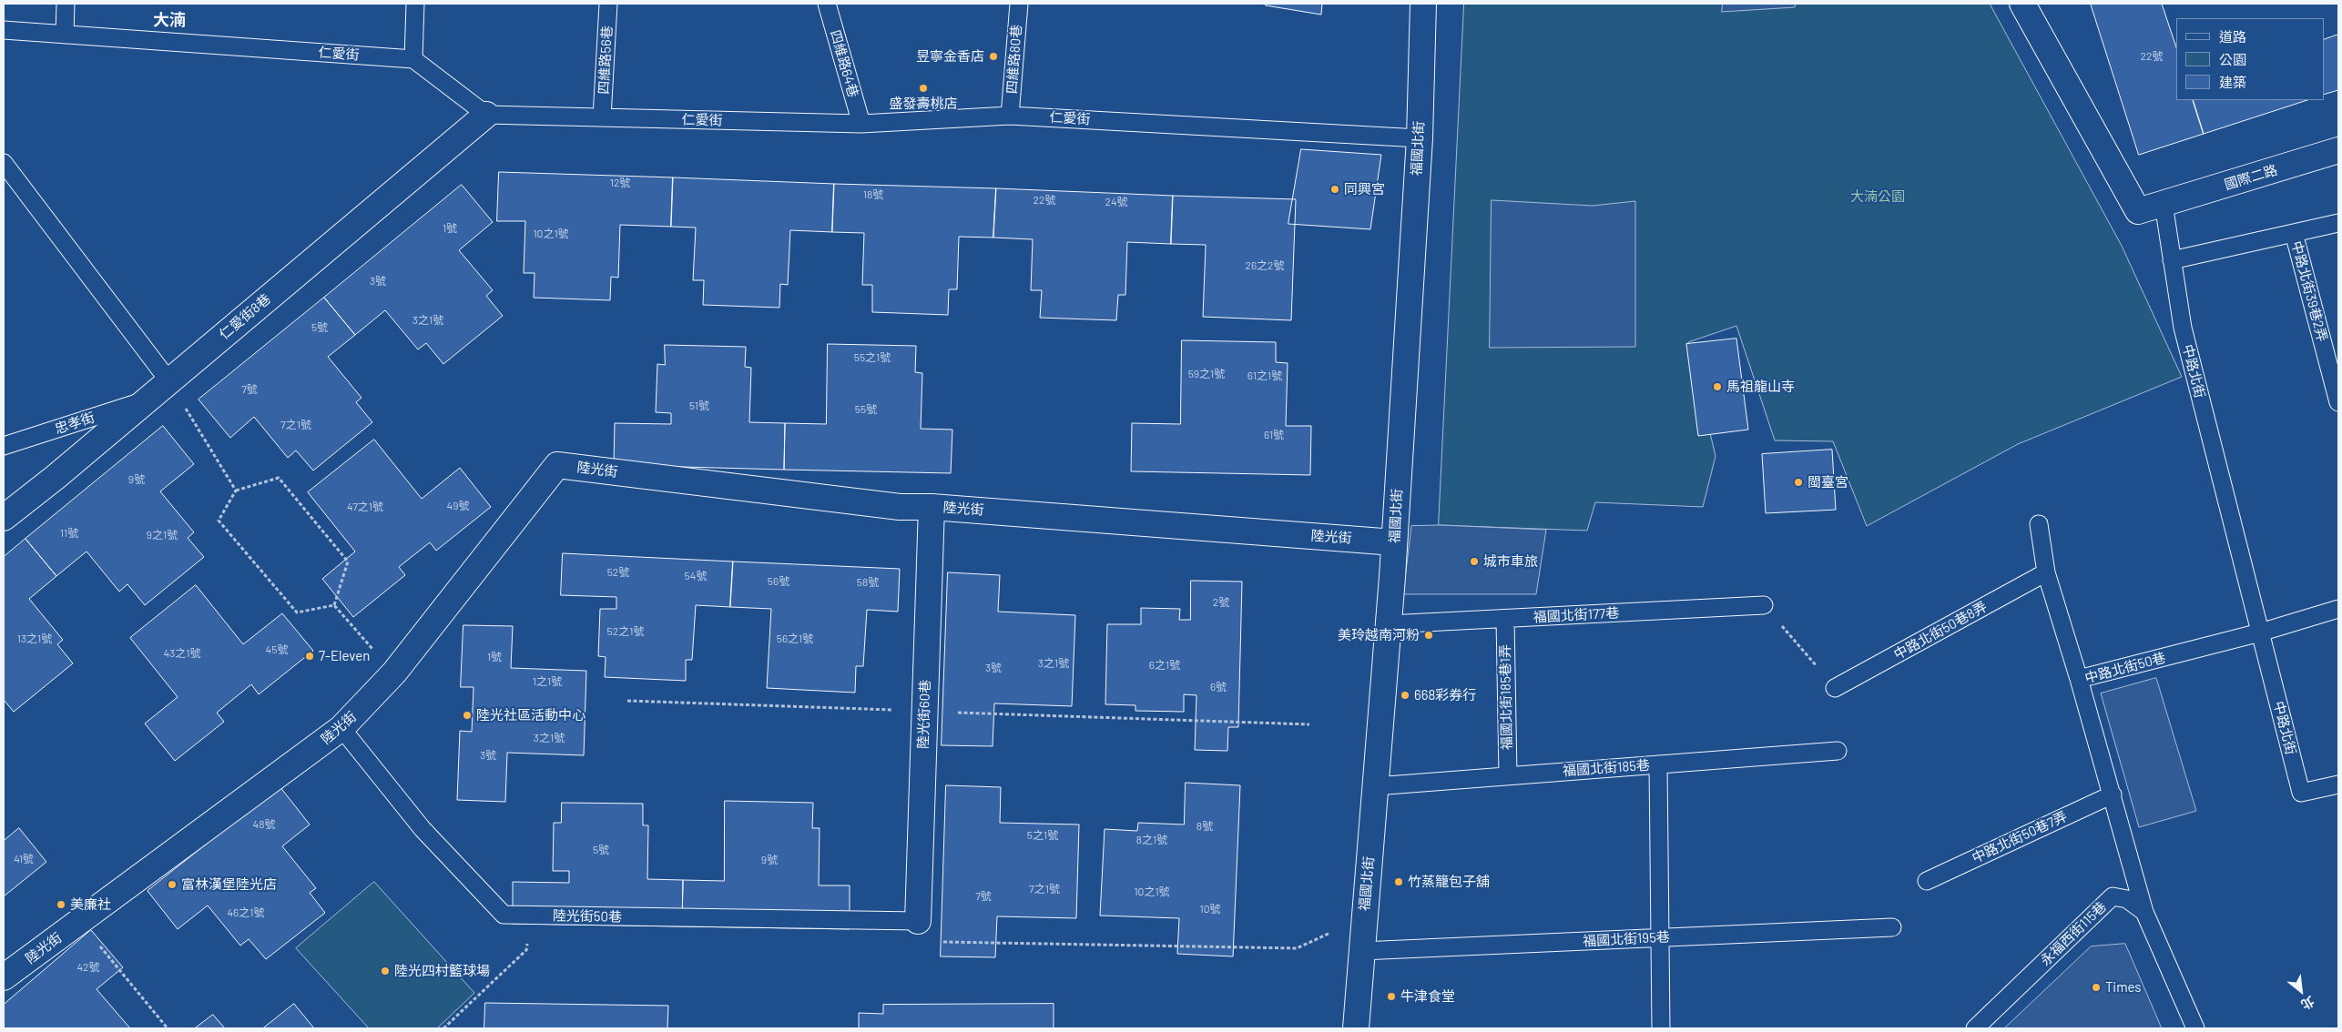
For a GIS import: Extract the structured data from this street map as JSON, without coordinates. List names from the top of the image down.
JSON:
{
  "streets": {
    "street": [
      "福國北街",
      "國際二路",
      "仁愛街8巷",
      "陸光街",
      "陸光街60巷"
    ],
    "lane": [
      "仁愛街",
      "四維路80巷",
      "四維路56巷",
      "四維路64巷",
      "中路北街39巷2弄",
      "中路北街",
      "忠孝街",
      "福國北街177巷",
      "中路北街50巷8弄",
      "中路北街50巷",
      "福國北街185巷1弄",
      "福國北街185巷",
      "中路北街50巷7弄",
      "陸光街50巷",
      "永福西街115巷",
      "福國北街195巷"
    ]
  },
  "crossings": [
    ["仁愛街", "四維路80巷"],
    ["仁愛街", "四維路56巷"],
    ["仁愛街", "四維路64巷"],
    ["仁愛街", "福國北街"],
    ["仁愛街", "仁愛街8巷"],
    ["福國北街", "陸光街"],
    ["福國北街", "福國北街177巷"],
    ["福國北街", "福國北街185巷"],
    ["福國北街", "福國北街195巷"],
    ["國際二路", "中路北街"],
    ["仁愛街8巷", "忠孝街"],
    ["中路北街", "中路北街50巷"],
    ["陸光街", "陸光街60巷"],
    ["陸光街", "陸光街50巷"],
    ["福國北街177巷", "福國北街185巷1弄"],
    ["中路北街50巷", "中路北街50巷7弄"],
    ["中路北街50巷", "永福西街115巷"],
    ["福國北街185巷1弄", "福國北街185巷"],
    ["陸光街60巷", "陸光街50巷"]
  ],
  "districts": ["大湳"],
  "parks": ["大湳公園"],
  "places": [
    "昱寧金香店",
    "盛發壽桃店",
    "同興宮",
    "馬祖龍山寺",
    "閩臺宮",
    "城市車旅",
    "美玲越南河粉",
    "7-Eleven",
    "668彩券行",
    "陸光社區活動中心",
    "竹蒸籠包子舖",
    "富林漢堡陸光店",
    "美廉社",
    "陸光四村籃球場",
    "Times",
    "牛津食堂"
  ],
  "house_numbers": [
    "22號",
    "12號",
    "18號",
    "22號",
    "24號",
    "1號",
    "10之1號",
    "26之2號",
    "3號",
    "3之1號",
    "5號",
    "55之1號",
    "59之1號",
    "61之1號",
    "7號",
    "51號",
    "55號",
    "7之1號",
    "61號",
    "9號",
    "49號",
    "47之1號",
    "11號",
    "9之1號",
    "52號",
    "54號",
    "56號",
    "58號",
    "2號",
    "52之1號",
    "13之1號",
    "56之1號",
    "45號",
    "43之1號",
    "1號",
    "3之1號",
    "6之1號",
    "3號",
    "1之1號",
    "6號",
    "3之1號",
    "3號",
    "48號",
    "8號",
    "5之1號",
    "8之1號",
    "5號",
    "41號",
    "9號",
    "7之1號",
    "10之1號",
    "7號",
    "10號",
    "46之1號",
    "42號"
  ],
  "legend": ["道路", "公園", "建築"],
  "north": "bottom right"
}
